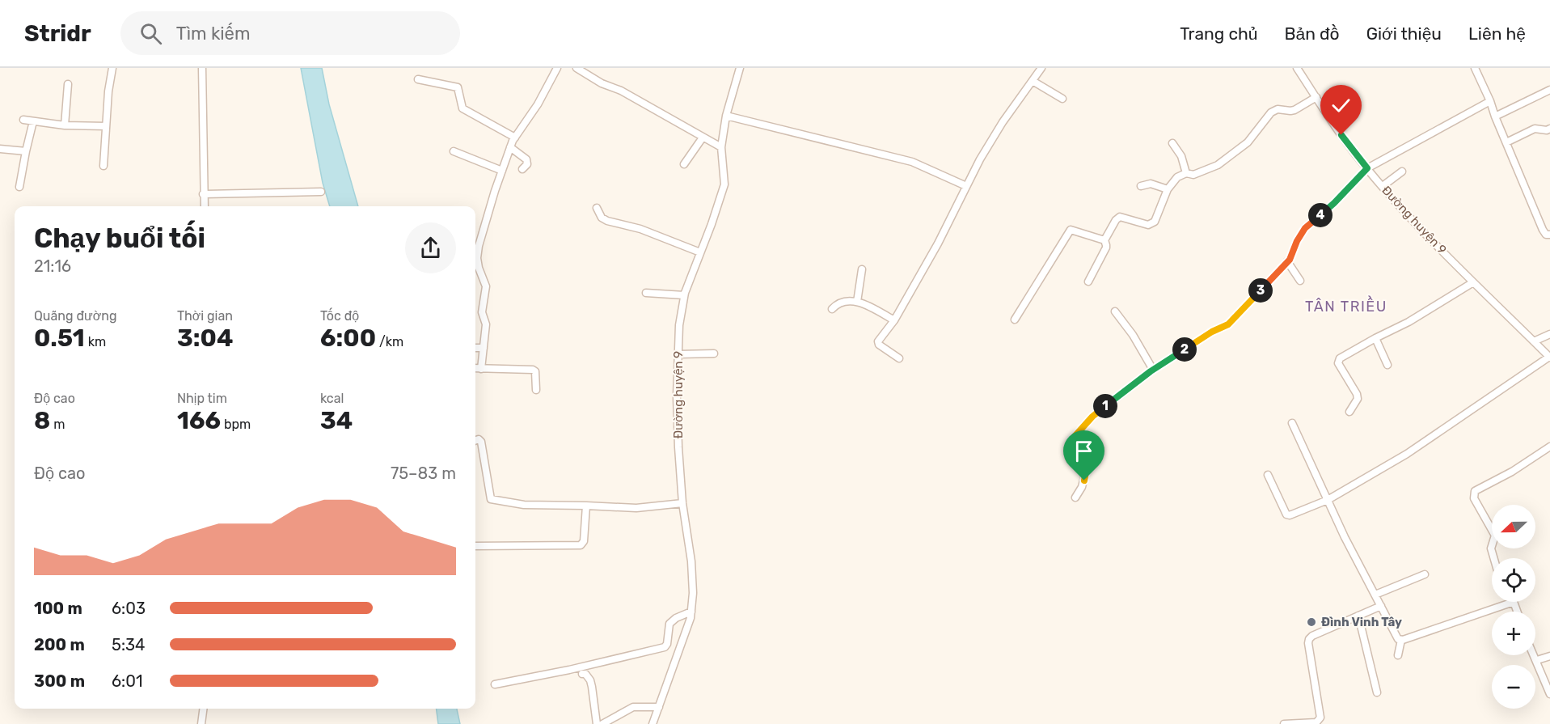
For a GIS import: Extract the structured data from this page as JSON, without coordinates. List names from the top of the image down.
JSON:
{
  "streets": {
    "street": ["Đường huyện 9"]
  },
  "districts": ["TÂN TRIỀU"],
  "places": ["Đình Vinh Tây"],
  "north": "left",
  "page": {
    "header": "Stridr",
    "search": "Tìm kiếm",
    "nav": [
      "Trang chủ",
      "Bản đồ",
      "Giới thiệu",
      "Liên hệ"
    ],
    "pins": [
      "4",
      "3",
      "2",
      "1"
    ],
    "heading": ["Chạy buổi tối", "21:16"],
    "stats": [
      ["Quãng đường", "0.51 km"],
      ["Thời gian", "3:04"],
      ["Tốc độ", "6:00 /km"],
      ["Độ cao", "8 m"],
      ["Nhịp tim", "166 bpm"],
      ["kcal", "34"]
    ],
    "chart": ["Độ cao", "75–83 m"],
    "map_buttons": ["+", "−"],
    "list": [
      {
        "name": "100 m",
        "note": "6:03"
      },
      {
        "name": "200 m",
        "note": "5:34"
      },
      {
        "name": "300 m",
        "note": "6:01"
      }
    ]
  }
}
